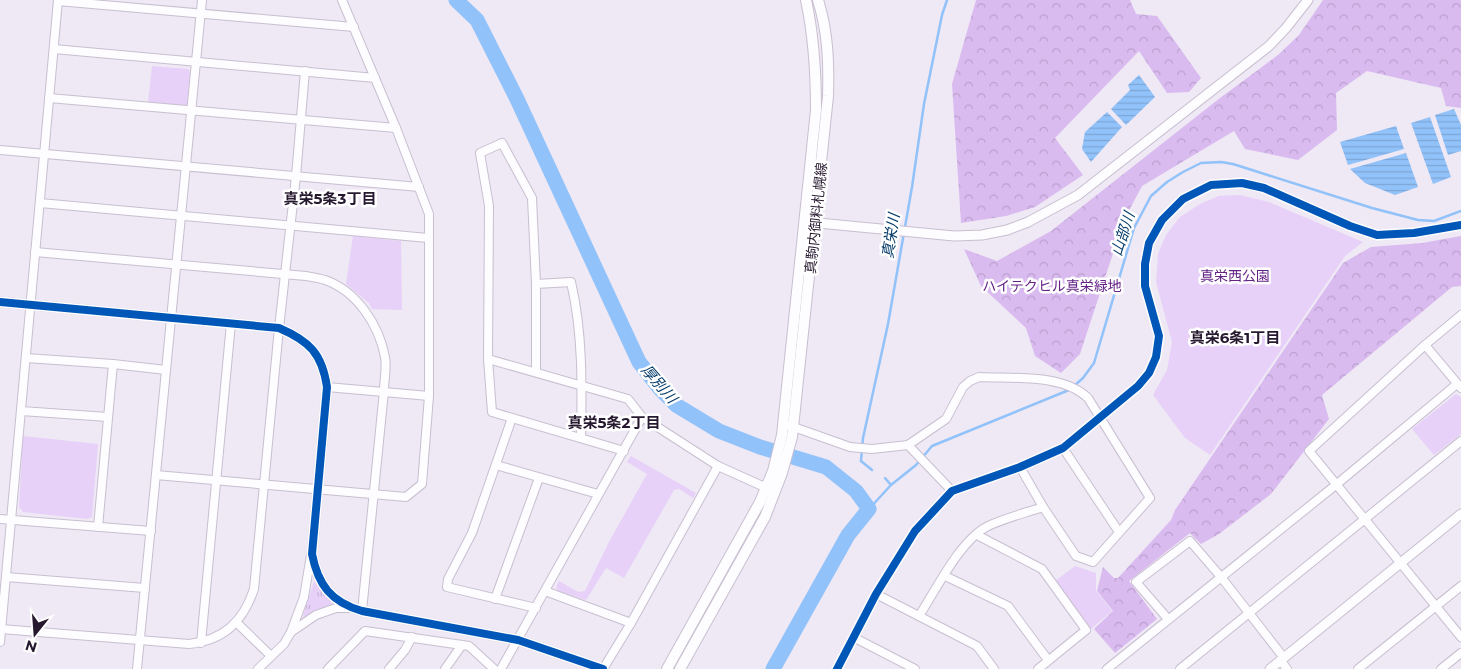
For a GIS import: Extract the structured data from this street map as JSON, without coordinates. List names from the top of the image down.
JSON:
{
  "streets": {
    "main road": ["真駒内御料札幌線"]
  },
  "districts": ["真栄5条3丁目", "真栄6条1丁目", "真栄5条2丁目"],
  "water": ["山部川", "真栄川", "厚別川"],
  "parks": ["真栄西公園", "ハイテクヒル真栄緑地"],
  "north": "bottom"
}
